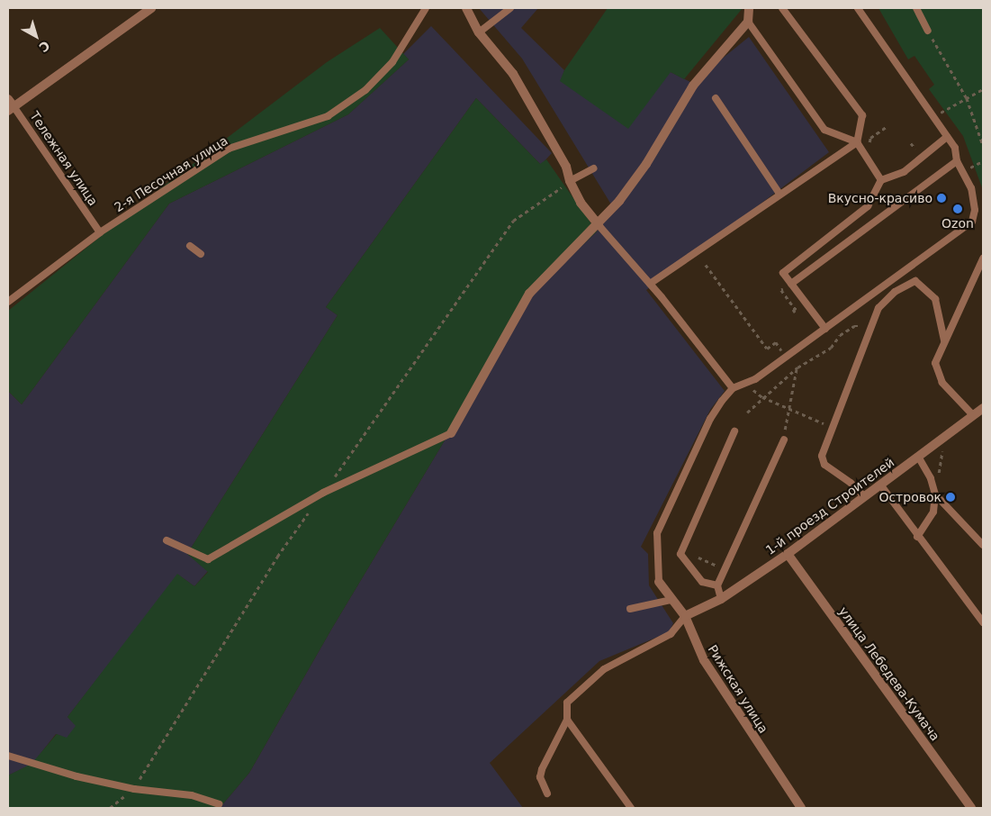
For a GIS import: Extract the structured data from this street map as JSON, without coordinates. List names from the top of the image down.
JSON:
{
  "streets": {
    "street": ["1-й проезд Строителей", "улица Лебедева-Кумача", "Рижская улица"],
    "lane": ["Тележная улица", "2-я Песочная улица"]
  },
  "crossings": [
    ["Тележная улица", "2-я Песочная улица"],
    ["1-й проезд Строителей", "улица Лебедева-Кумача"],
    ["1-й проезд Строителей", "Рижская улица"]
  ],
  "places": ["Вкусно-красиво", "Ozon", "Островок"],
  "north": "bottom right"
}
